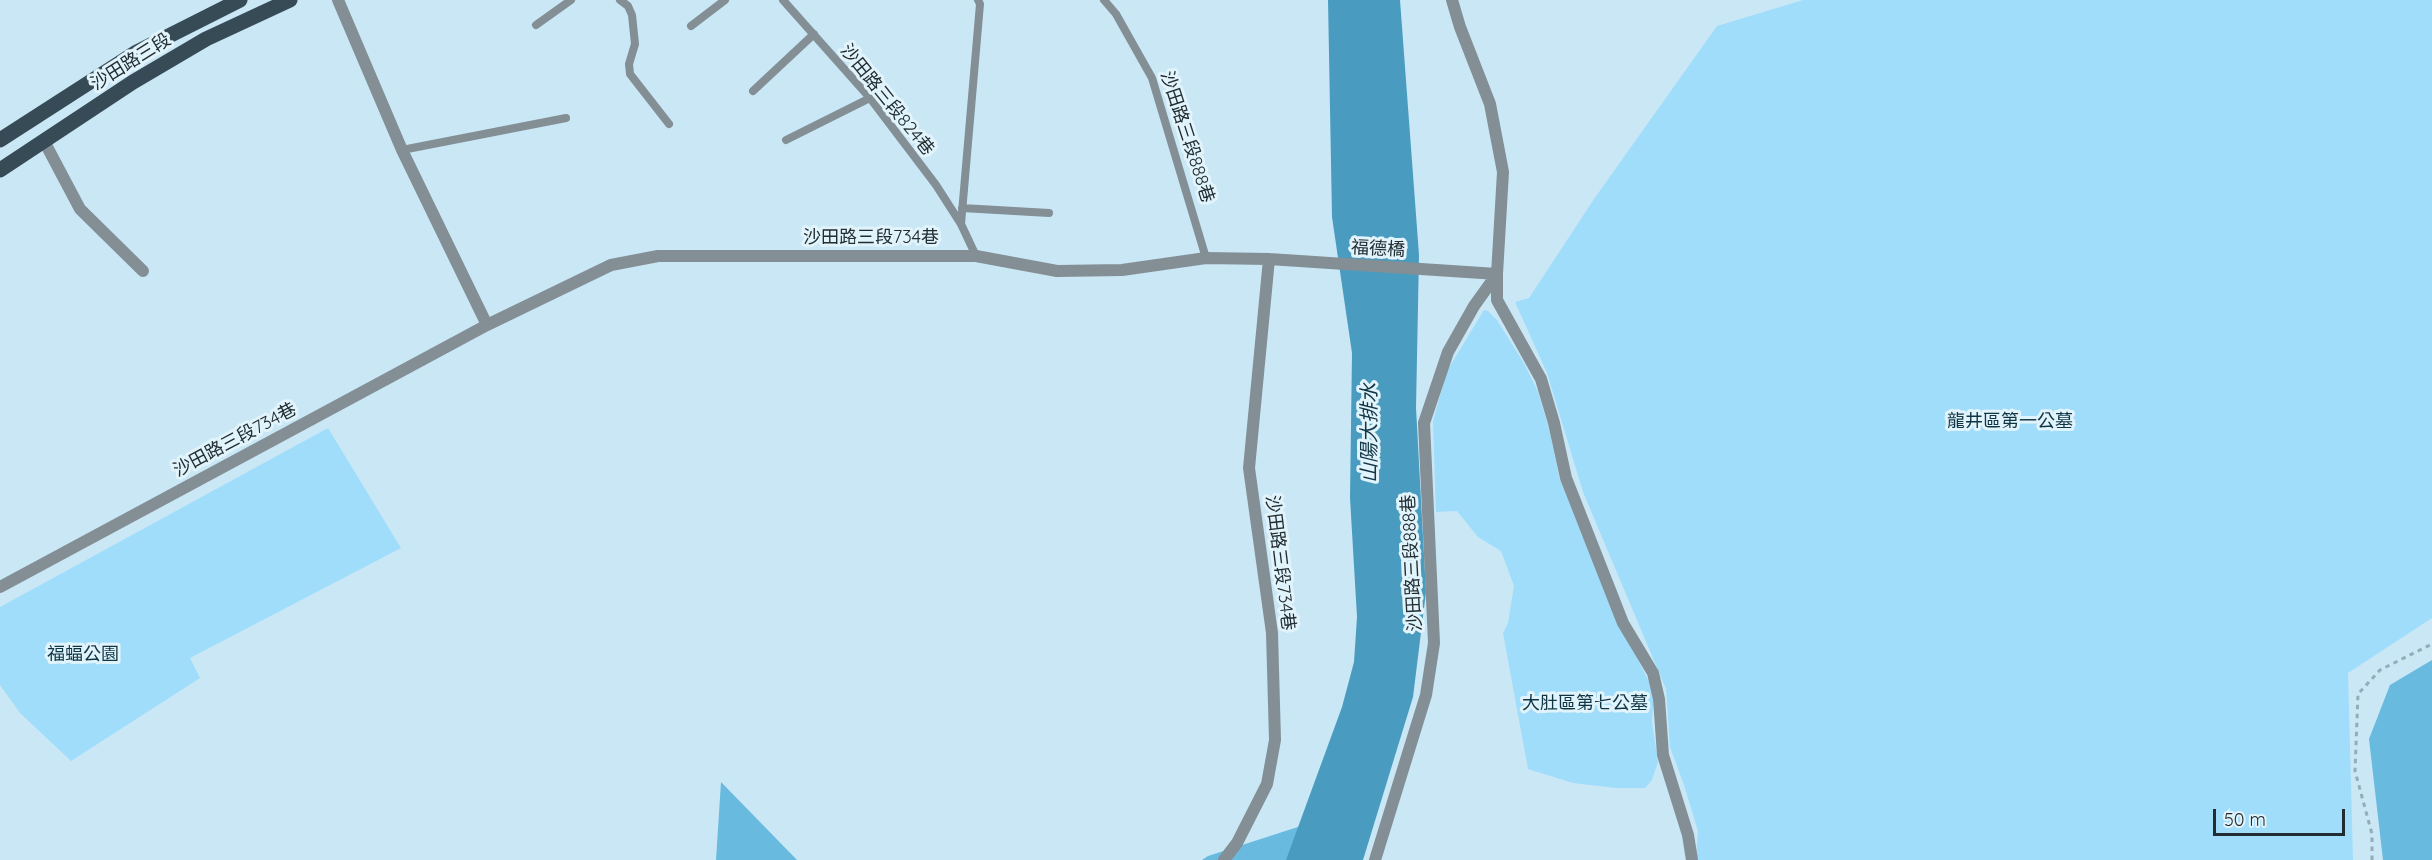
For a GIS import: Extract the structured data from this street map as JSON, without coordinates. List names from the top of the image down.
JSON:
{
  "streets": {
    "main road": ["沙田路三段"],
    "street": ["沙田路三段888巷", "沙田路三段734巷", "福德橋"],
    "lane": ["沙田路三段824巷"]
  },
  "crossings": [
    ["沙田路三段824巷", "沙田路三段734巷"],
    ["沙田路三段888巷", "沙田路三段734巷"],
    ["沙田路三段888巷", "福德橋"],
    ["沙田路三段734巷", "福德橋"]
  ],
  "water": ["山陽大排水"],
  "parks": ["龍井區第一公墓", "福蝠公園", "大肚區第七公墓"],
  "scale_bar": "50 m"
}
